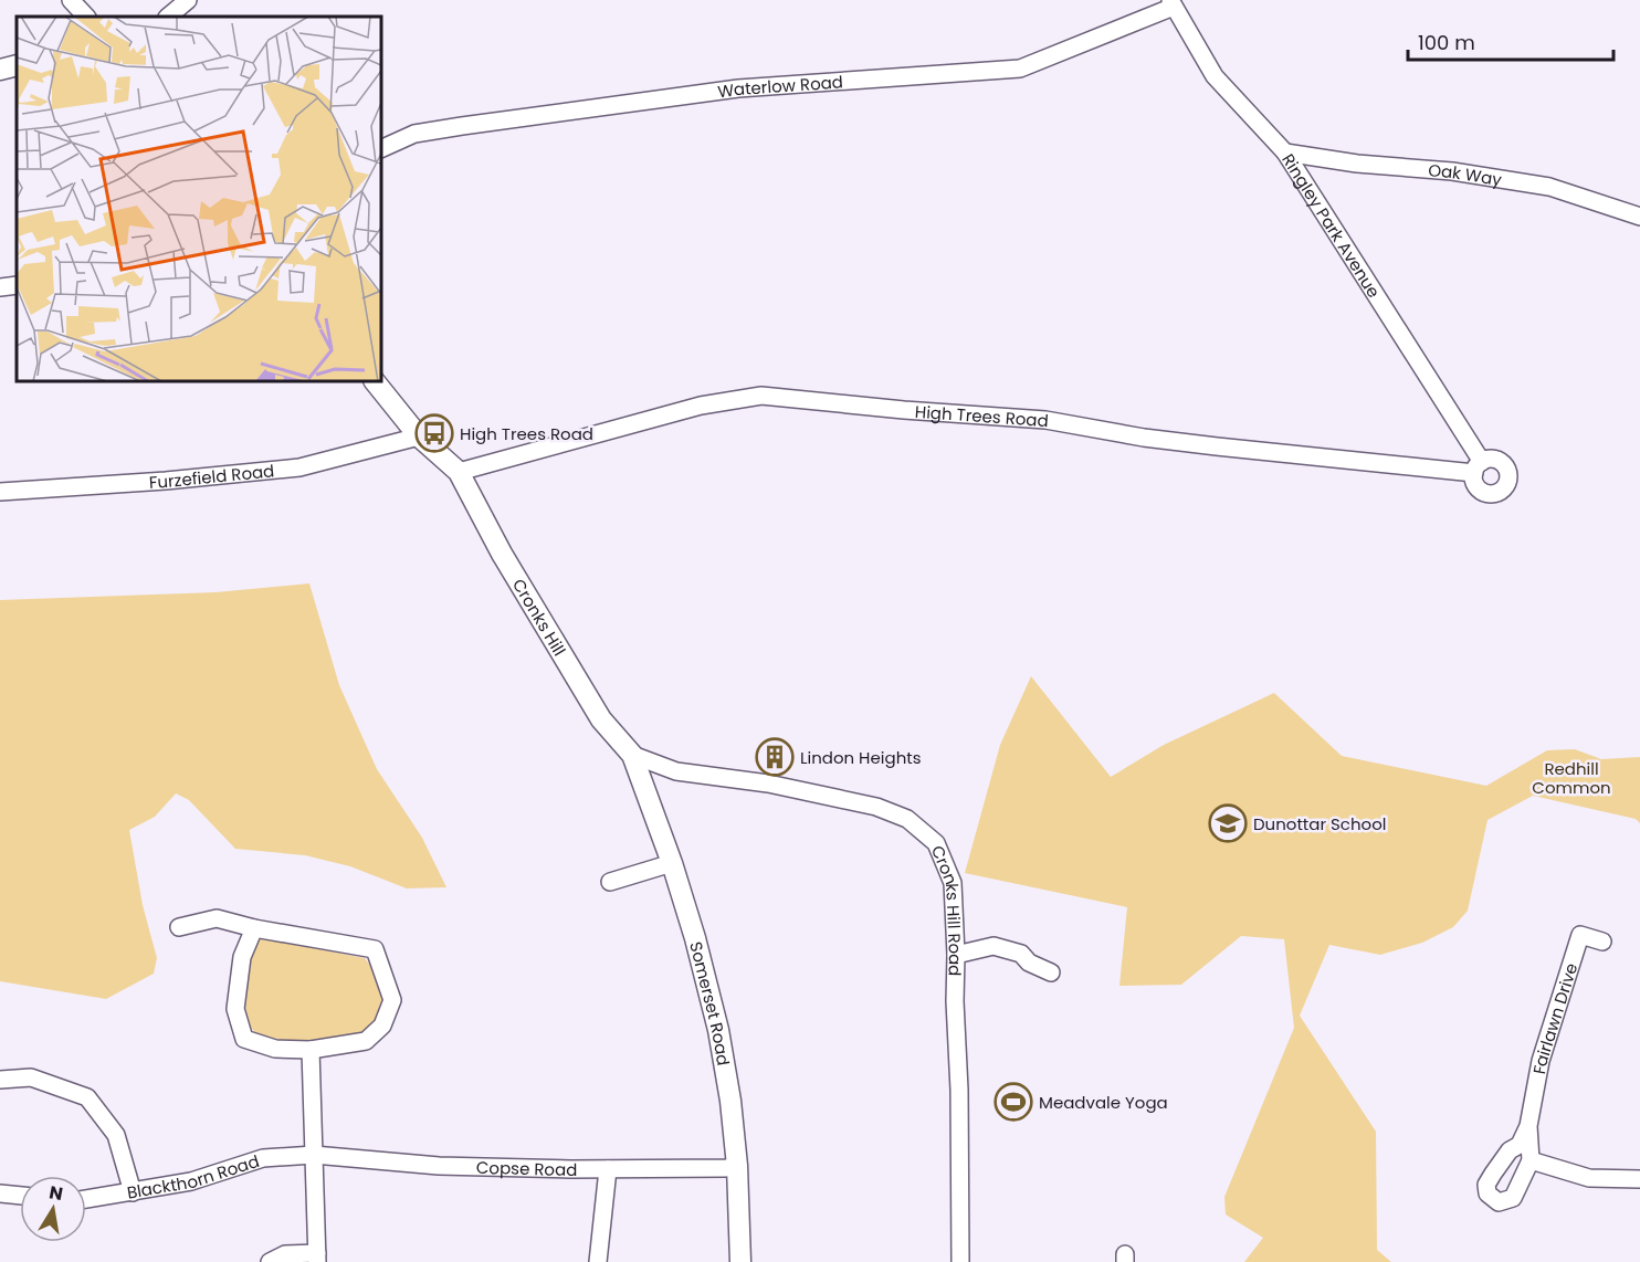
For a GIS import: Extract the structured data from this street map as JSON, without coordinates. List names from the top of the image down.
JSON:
{
  "streets": {
    "street": [
      "Waterlow Road",
      "Oak Way",
      "Ringley Park Avenue",
      "High Trees Road",
      "Furzefield Road",
      "Cronks Hill",
      "Cronks Hill Road",
      "Somerset Road",
      "Fairlawn Drive",
      "Copse Road",
      "Blackthorn Road"
    ]
  },
  "crossings": [
    ["Waterlow Road", "Ringley Park Avenue"],
    ["Oak Way", "Ringley Park Avenue"],
    ["Ringley Park Avenue", "High Trees Road"],
    ["High Trees Road", "Cronks Hill"],
    ["Cronks Hill", "Cronks Hill Road"],
    ["Cronks Hill", "Somerset Road"],
    ["Cronks Hill Road", "Somerset Road"],
    ["Somerset Road", "Copse Road"],
    ["Copse Road", "Blackthorn Road"]
  ],
  "parks": ["Redhill Common"],
  "places": {
    "bus stop": ["High Trees Road"],
    "building": ["Lindon Heights"],
    "school or university": ["Dunottar School"],
    "sports": ["Meadvale Yoga"]
  },
  "scale_bar": "100 m",
  "north": "top"
}
